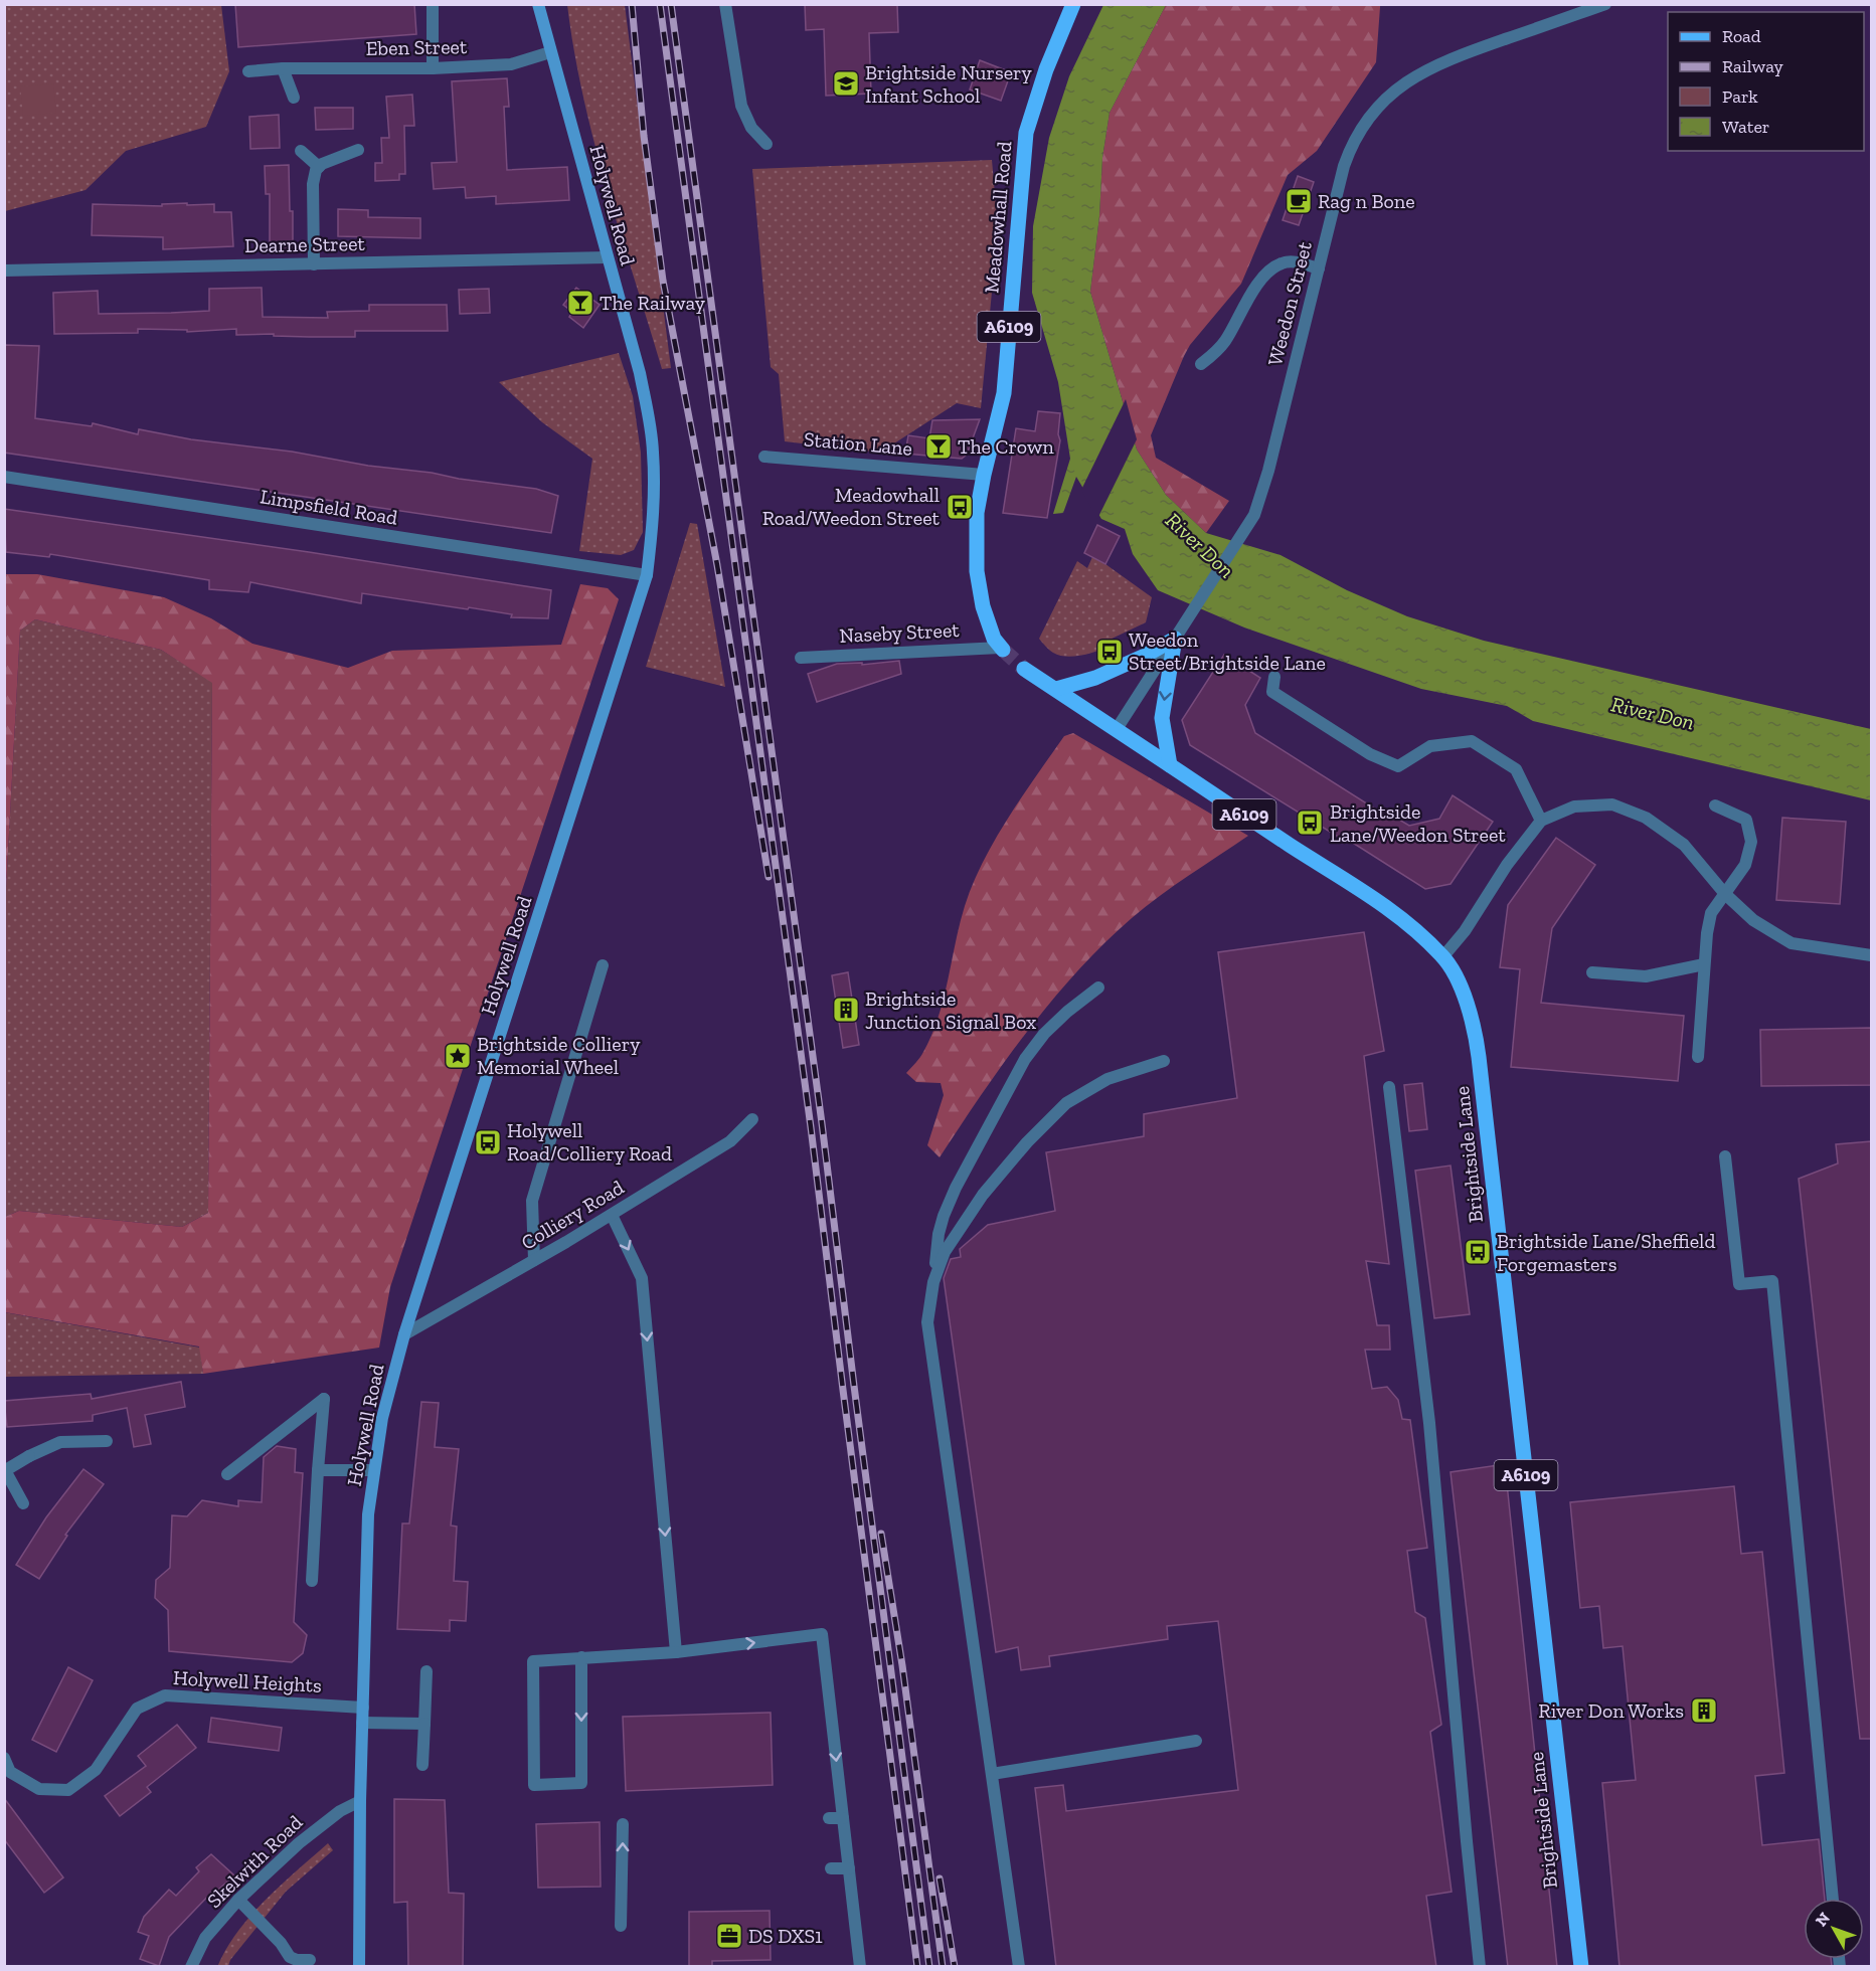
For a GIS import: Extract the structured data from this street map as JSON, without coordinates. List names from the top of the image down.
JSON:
{
  "streets": {
    "main road": [
      "Holywell Road",
      "Meadowhall Road",
      "A6109",
      "Brightside Lane"
    ],
    "street": [
      "Eben Street",
      "Dearne Street",
      "Weedon Street",
      "Station Lane",
      "Limpsfield Road",
      "Naseby Street",
      "Colliery Road",
      "Holywell Heights",
      "Skelwith Road"
    ]
  },
  "crossings": [
    ["Eben Street", "Holywell Road"],
    ["Holywell Road", "Dearne Street"],
    ["Holywell Road", "Limpsfield Road"],
    ["Holywell Road", "Colliery Road"],
    ["Holywell Road", "Holywell Heights"],
    ["Holywell Road", "Skelwith Road"],
    ["Meadowhall Road", "Station Lane"],
    ["Meadowhall Road", "Naseby Street"],
    ["Weedon Street", "A6109"],
    ["Weedon Street", "Brightside Lane"],
    ["A6109", "Brightside Lane"]
  ],
  "water": ["River Don"],
  "places": {
    "school or university": ["Brightside Nursery Infant School"],
    "cafe": ["Rag n Bone"],
    "bar": ["The Railway", "The Crown"],
    "bus stop": [
      "Meadowhall Road/Weedon Street",
      "Weedon Street/Brightside Lane",
      "Brightside Lane/Weedon Street",
      "Holywell Road/Colliery Road",
      "Brightside Lane/Sheffield Forgemasters"
    ],
    "building": ["Brightside Junction Signal Box", "River Don Works"],
    "place": ["Brightside Colliery Memorial Wheel"],
    "office": ["DS DXS1"]
  },
  "legend": [
    "Road",
    "Railway",
    "Park",
    "Water"
  ],
  "north": "top left"
}
